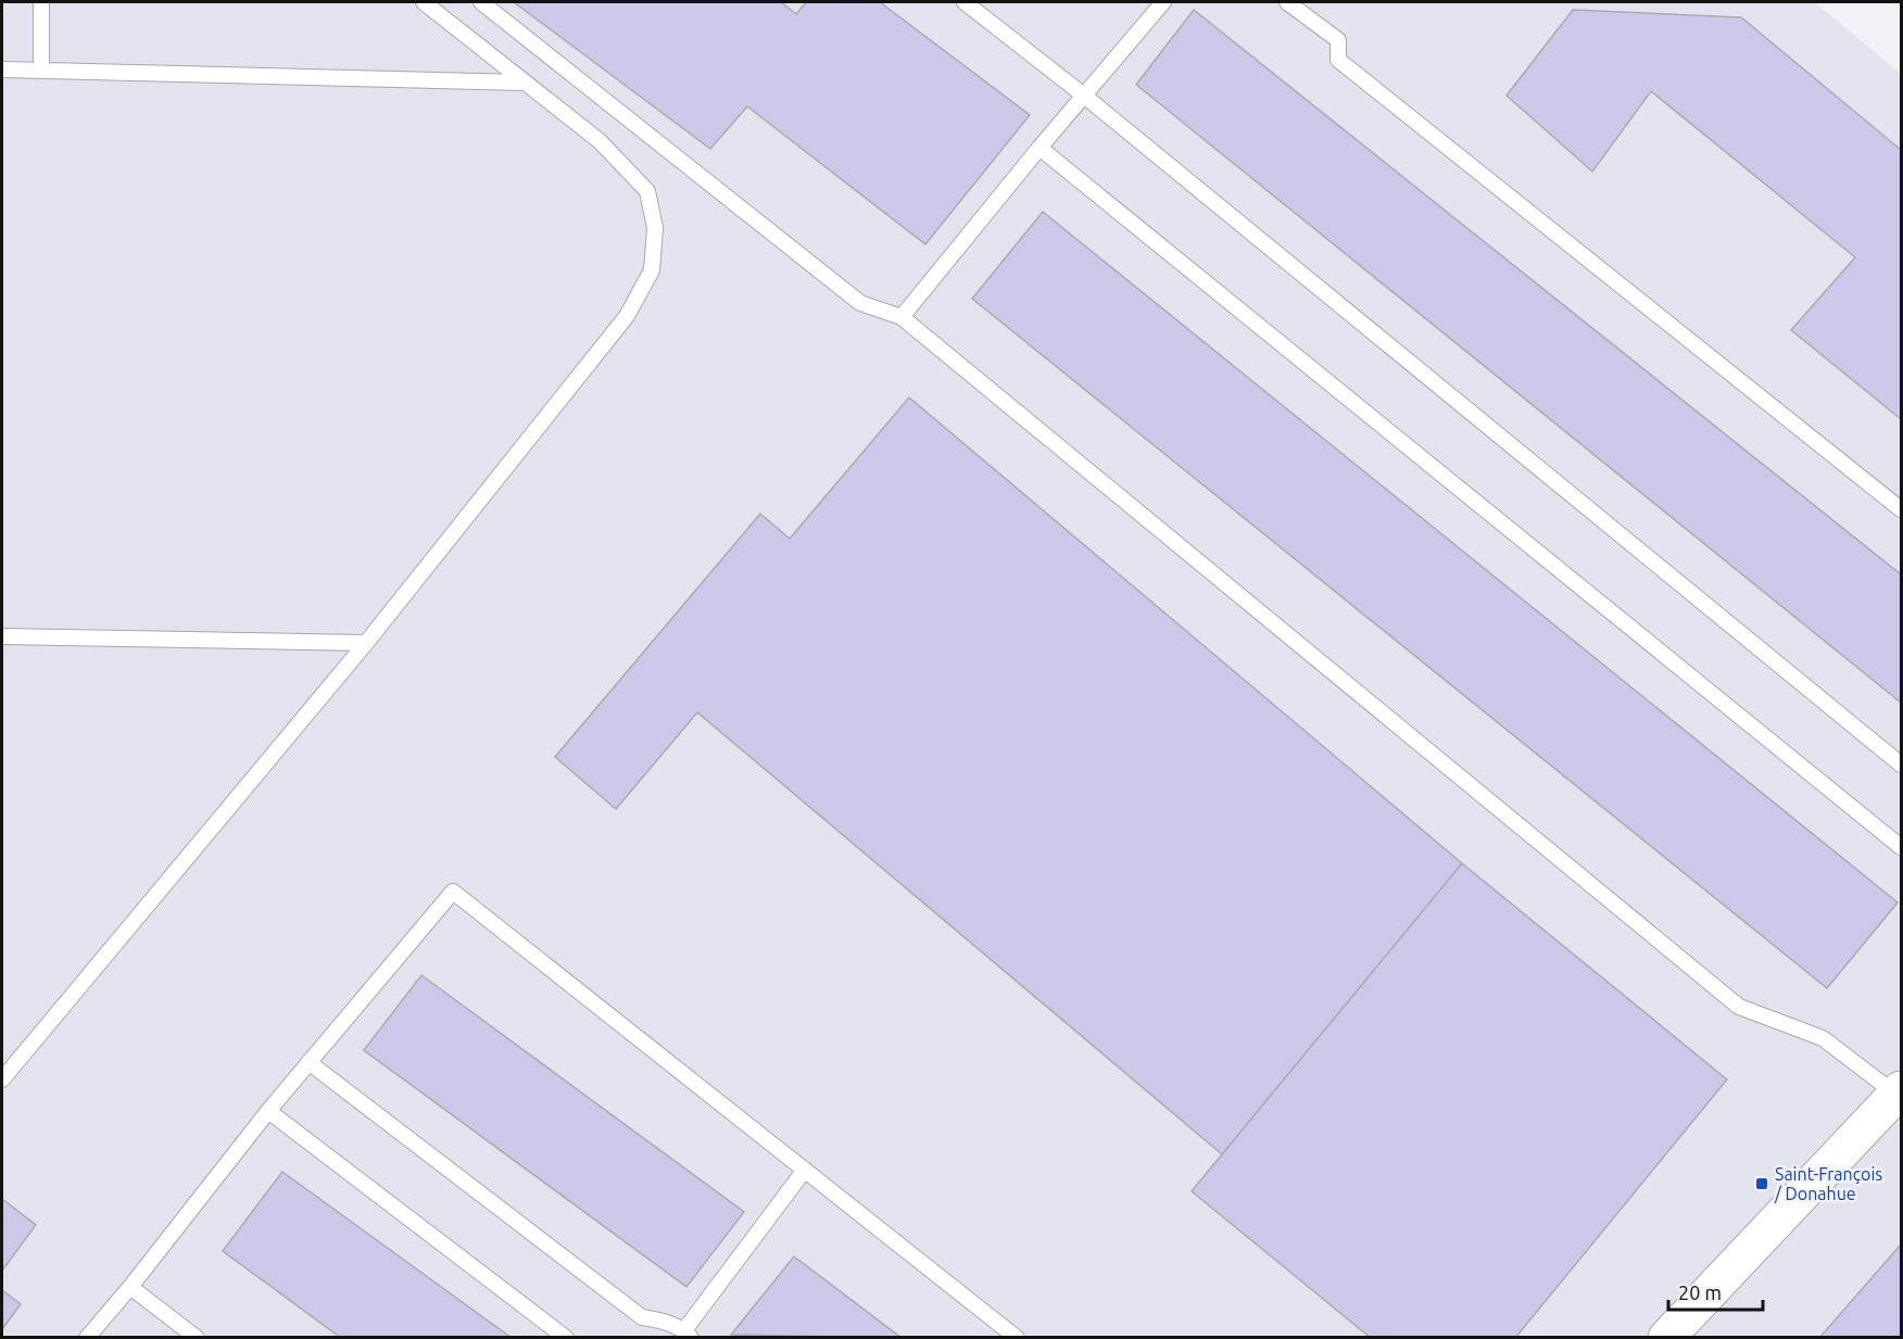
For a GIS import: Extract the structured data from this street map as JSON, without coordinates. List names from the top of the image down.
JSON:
{
  "places": {
    "transit": ["Saint-François / Donahue"]
  },
  "scale_bar": "20 m"
}
